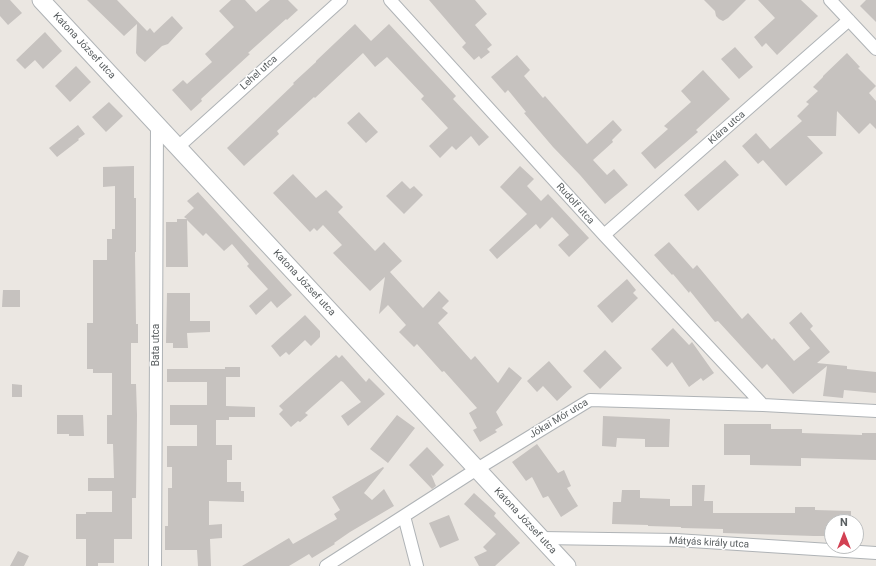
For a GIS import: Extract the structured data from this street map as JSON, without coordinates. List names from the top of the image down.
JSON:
{
  "streets": {
    "main road": ["Katona József utca"],
    "street": [
      "Lehel utca",
      "Klára utca",
      "Rudolf utca",
      "Bata utca",
      "Jókai Mór utca",
      "Mátyás király utca"
    ]
  },
  "crossings": [
    ["Katona József utca", "Lehel utca"],
    ["Katona József utca", "Bata utca"],
    ["Katona József utca", "Jókai Mór utca"],
    ["Katona József utca", "Mátyás király utca"],
    ["Klára utca", "Rudolf utca"],
    ["Rudolf utca", "Jókai Mór utca"]
  ],
  "north": "top"
}
